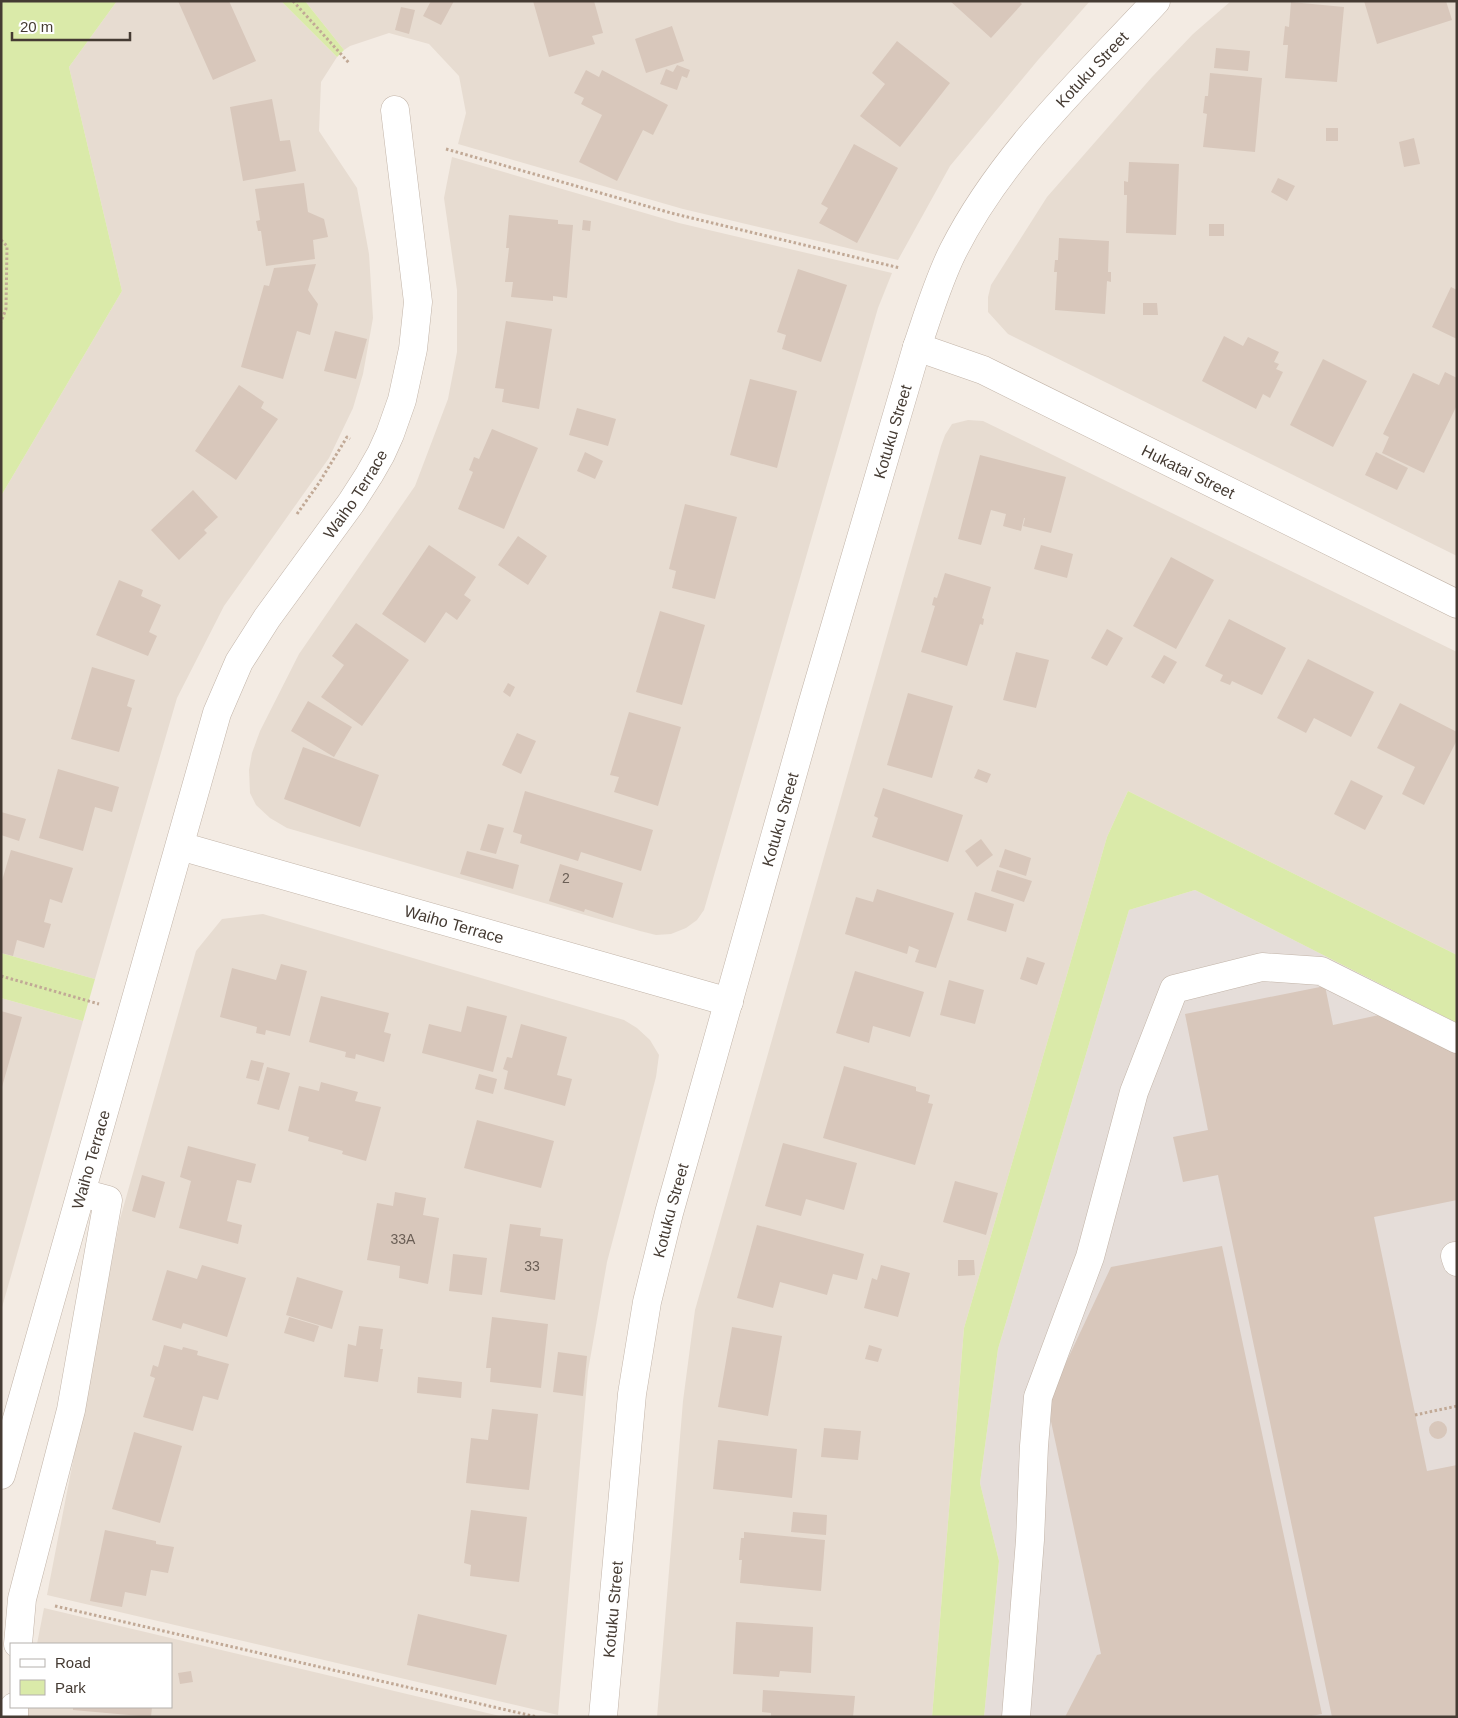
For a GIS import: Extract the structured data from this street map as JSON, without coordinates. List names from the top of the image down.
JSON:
{
  "streets": {
    "street": ["Kotuku Street", "Hukatai Street", "Waiho Terrace"]
  },
  "crossings": [
    ["Kotuku Street", "Hukatai Street"],
    ["Kotuku Street", "Waiho Terrace"]
  ],
  "house_numbers": ["2", "33A", "33"],
  "legend": ["Road", "Park"],
  "scale_bar": "20 m"
}
